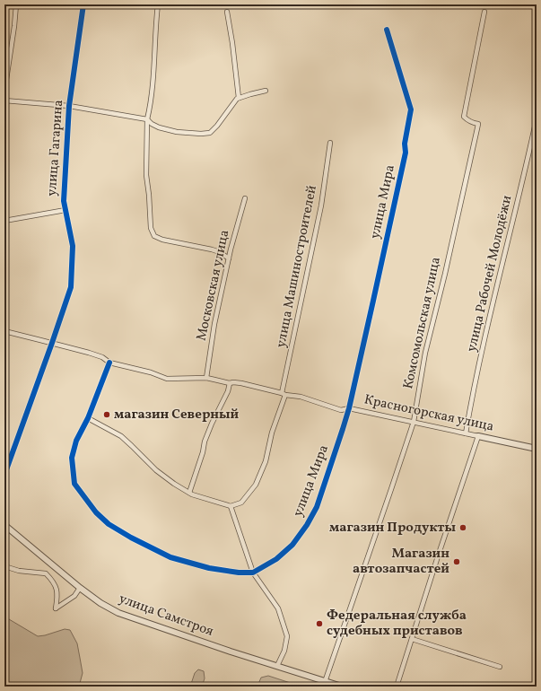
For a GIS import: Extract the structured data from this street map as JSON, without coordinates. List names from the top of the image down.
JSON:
{
  "streets": {
    "street": [
      "улица Гагарина",
      "улица Мира",
      "улица Машиностроителей",
      "улица Рабочей Молодёжи",
      "Московская улица",
      "Комсомольская улица",
      "Красногорская улица",
      "улица Самстроя"
    ]
  },
  "crossings": [
    ["улица Гагарина", "Красногорская улица"],
    ["улица Мира", "Красногорская улица"],
    ["улица Машиностроителей", "Красногорская улица"],
    ["улица Рабочей Молодёжи", "Красногорская улица"],
    ["Московская улица", "Красногорская улица"],
    ["Комсомольская улица", "Красногорская улица"],
    ["Комсомольская улица", "улица Самстроя"]
  ],
  "places": [
    "магазин Северный",
    "магазин Продукты",
    "Магазин автозапчастей",
    "Федеральная служба судебных приставов"
  ]
}
